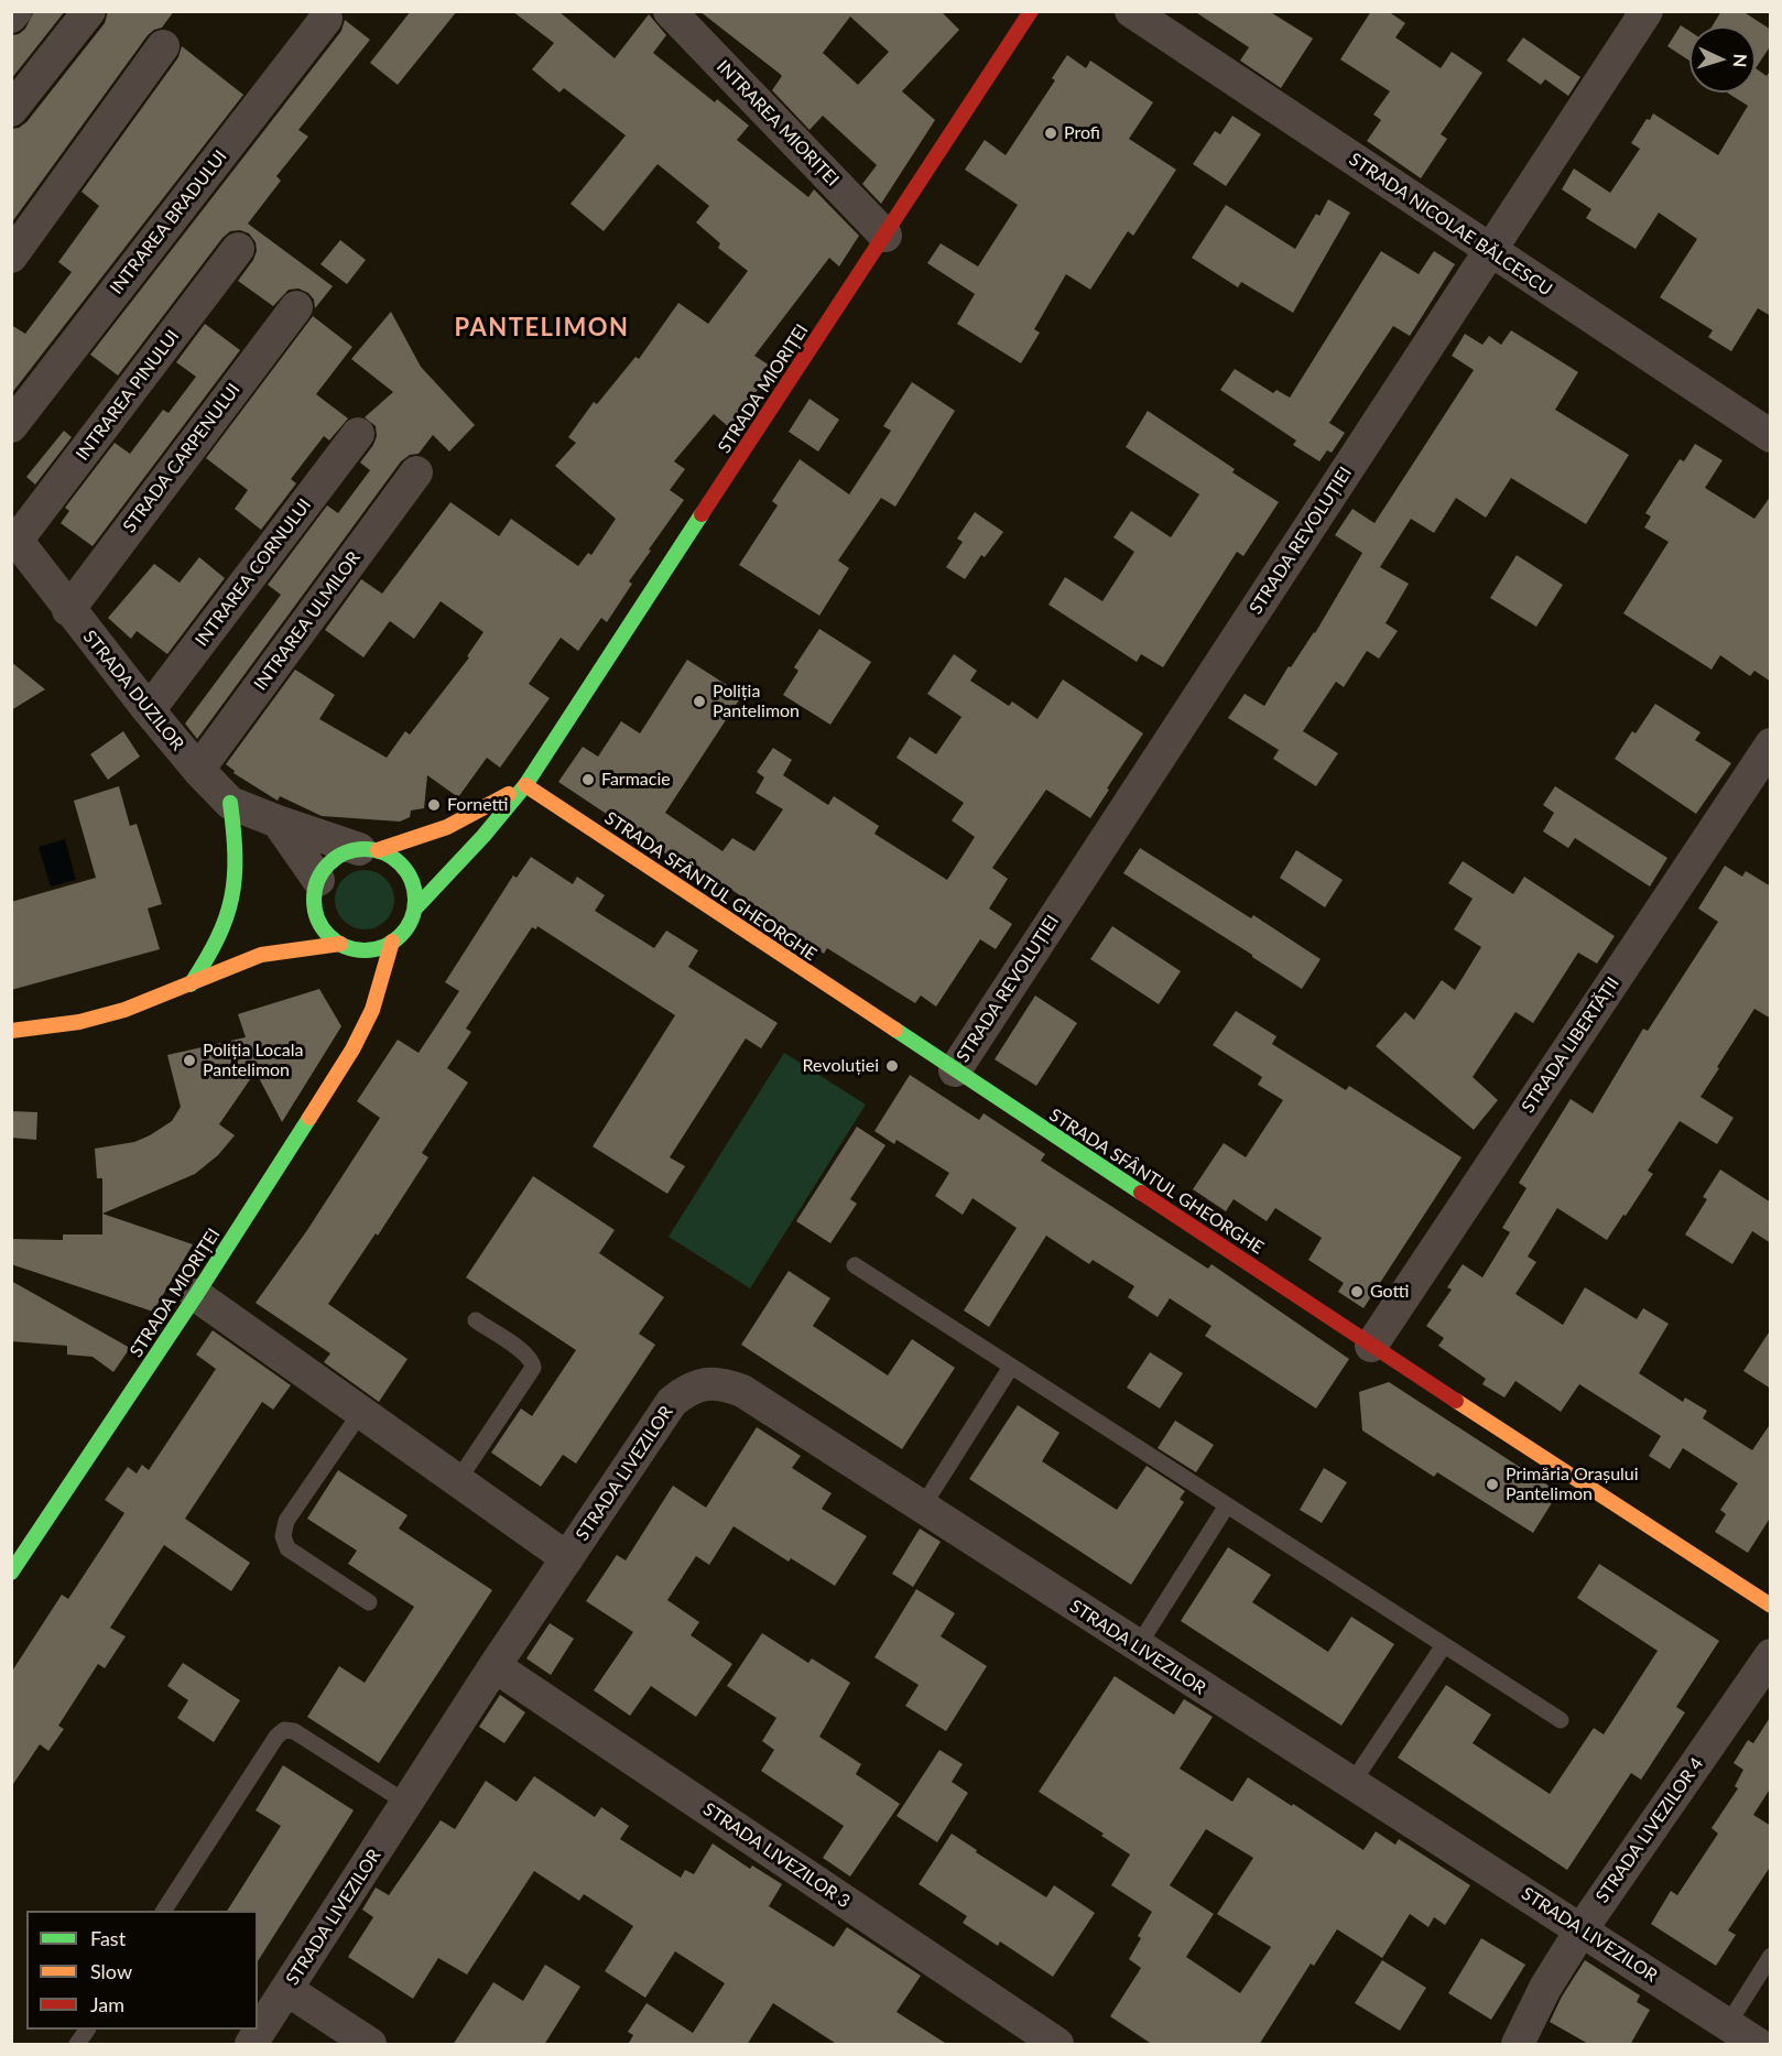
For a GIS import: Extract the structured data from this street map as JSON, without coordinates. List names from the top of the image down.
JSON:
{
  "streets": {
    "street": [
      "INTRAREA MIORIȚEI",
      "INTRAREA BRADULUI",
      "STRADA NICOLAE BĂLCESCU",
      "STRADA MIORIȚEI",
      "INTRAREA PINULUI",
      "STRADA CARPENULUI",
      "STRADA REVOLUȚIEI",
      "INTRAREA CORNULUI",
      "INTRAREA ULMILOR",
      "STRADA DUZILOR",
      "STRADA SFÂNTUL GHEORGHE",
      "STRADA LIBERTĂȚII",
      "STRADA LIVEZILOR",
      "STRADA LIVEZILOR 4",
      "STRADA LIVEZILOR 3"
    ]
  },
  "crossings": [
    ["INTRAREA MIORIȚEI", "STRADA MIORIȚEI"],
    ["STRADA NICOLAE BĂLCESCU", "STRADA REVOLUȚIEI"],
    ["STRADA MIORIȚEI", "STRADA DUZILOR"],
    ["STRADA MIORIȚEI", "STRADA SFÂNTUL GHEORGHE"],
    ["STRADA MIORIȚEI", "STRADA LIVEZILOR"],
    ["INTRAREA PINULUI", "STRADA DUZILOR"],
    ["STRADA CARPENULUI", "STRADA DUZILOR"],
    ["STRADA REVOLUȚIEI", "STRADA SFÂNTUL GHEORGHE"],
    ["INTRAREA CORNULUI", "STRADA DUZILOR"],
    ["INTRAREA ULMILOR", "STRADA DUZILOR"],
    ["STRADA SFÂNTUL GHEORGHE", "STRADA LIBERTĂȚII"],
    ["STRADA LIVEZILOR", "STRADA LIVEZILOR 4"],
    ["STRADA LIVEZILOR", "STRADA LIVEZILOR 3"]
  ],
  "districts": ["PANTELIMON"],
  "places": [
    "Profi",
    "Poliția Pantelimon",
    "Farmacie",
    "Fornetti",
    "Poliția Locala Pantelimon",
    "Revoluției",
    "Gotti",
    "Primăria Orașului Pantelimon"
  ],
  "legend": ["Fast", "Slow", "Jam"],
  "north": "right"
}
